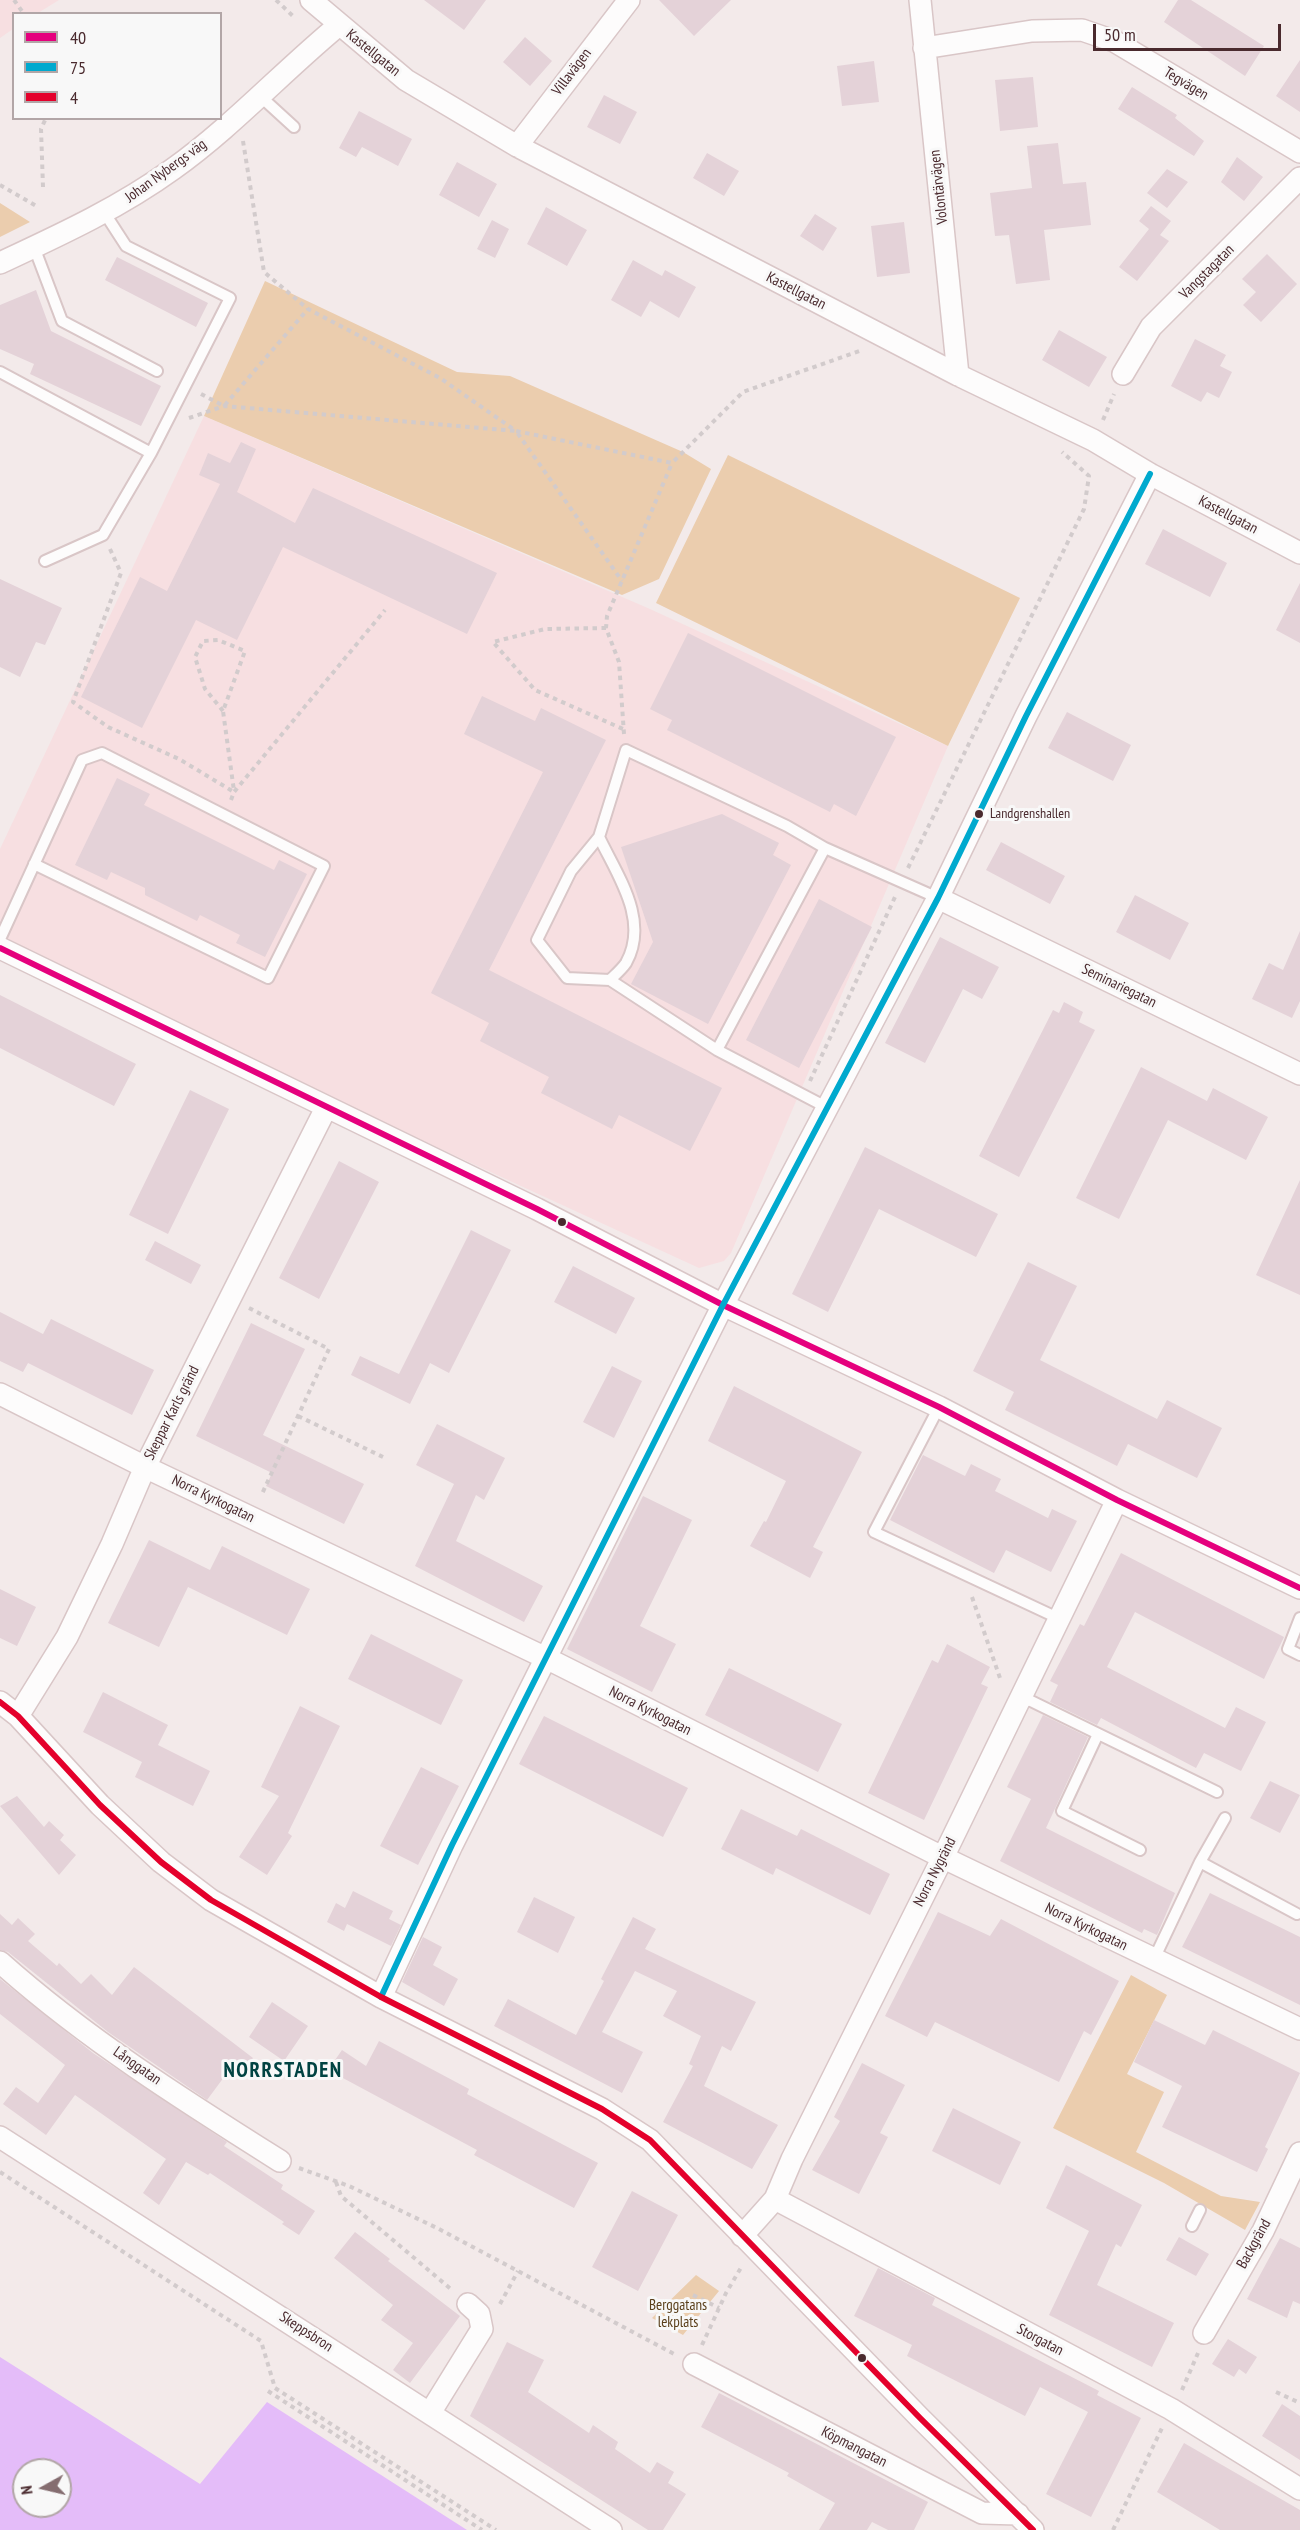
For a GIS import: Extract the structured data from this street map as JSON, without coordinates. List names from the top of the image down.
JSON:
{
  "streets": {
    "street": [
      "Kastellgatan",
      "Villavägen",
      "Tegvägen",
      "Johan Nybergs väg",
      "Volontärvägen",
      "Vangstagatan",
      "Seminariegatan",
      "Skeppar Karls gränd",
      "Norra Kyrkogatan",
      "Norra Nygränd",
      "Långgatan",
      "Backgränd",
      "Skeppsbron",
      "Storgatan",
      "Köpmangatan"
    ]
  },
  "crossings": [
    ["Kastellgatan", "Villavägen"],
    ["Kastellgatan", "Johan Nybergs väg"],
    ["Kastellgatan", "Volontärvägen"],
    ["Tegvägen", "Volontärvägen"],
    ["Skeppar Karls gränd", "Norra Kyrkogatan"],
    ["Norra Kyrkogatan", "Norra Nygränd"],
    ["Norra Nygränd", "Storgatan"]
  ],
  "districts": ["NORRSTADEN"],
  "parks": ["Berggatans lekplats"],
  "places": ["Landgrenshallen"],
  "lines": ["transit line 75", "transit line 40", "transit line 4"],
  "legend": ["40", "75", "4"],
  "scale_bar": "50 m",
  "north": "left"
}
